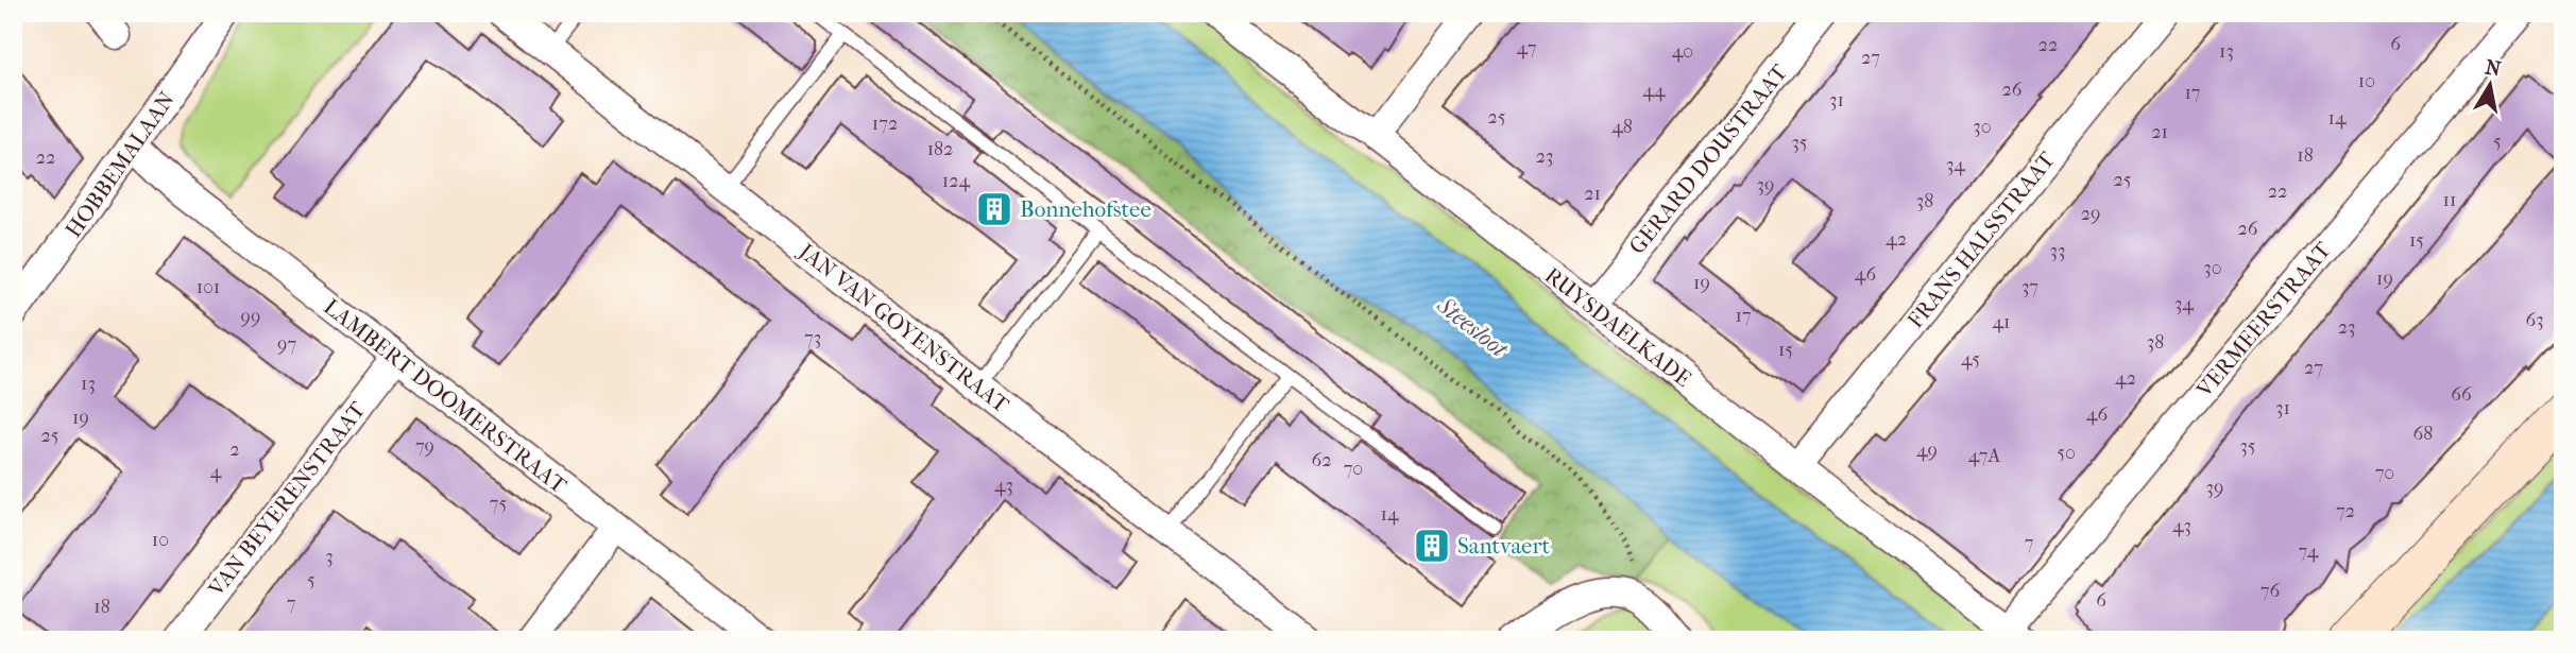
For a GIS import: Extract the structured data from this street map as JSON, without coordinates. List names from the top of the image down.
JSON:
{
  "streets": {
    "street": [
      "GERARD DOUSTRAAT",
      "HOBBEMALAAN",
      "FRANS HALSSTRAAT",
      "VERMEERSTRAAT",
      "RUYSDAELKADE",
      "JAN VAN GOYENSTRAAT",
      "LAMBERT DOOMERSTRAAT",
      "VAN BEYERENSTRAAT"
    ]
  },
  "crossings": [
    ["GERARD DOUSTRAAT", "RUYSDAELKADE"],
    ["HOBBEMALAAN", "LAMBERT DOOMERSTRAAT"],
    ["FRANS HALSSTRAAT", "RUYSDAELKADE"],
    ["VERMEERSTRAAT", "RUYSDAELKADE"],
    ["LAMBERT DOOMERSTRAAT", "VAN BEYERENSTRAAT"]
  ],
  "water": ["Steesloot"],
  "places": {
    "building": ["Bonnehofstee", "Santvaert"]
  },
  "house_numbers": [
    "6",
    "22",
    "47",
    "40",
    "13",
    "27",
    "10",
    "26",
    "44",
    "17",
    "31",
    "25",
    "14",
    "172",
    "48",
    "30",
    "21",
    "5",
    "35",
    "182",
    "18",
    "23",
    "22",
    "34",
    "25",
    "124",
    "39",
    "22",
    "21",
    "11",
    "38",
    "29",
    "26",
    "42",
    "15",
    "33",
    "30",
    "46",
    "19",
    "19",
    "101",
    "37",
    "34",
    "17",
    "99",
    "63",
    "41",
    "23",
    "73",
    "38",
    "97",
    "15",
    "45",
    "27",
    "42",
    "13",
    "66",
    "31",
    "46",
    "19",
    "68",
    "25",
    "79",
    "35",
    "2",
    "49",
    "50",
    "47A",
    "62",
    "70",
    "4",
    "70",
    "43",
    "39",
    "75",
    "72",
    "14",
    "43",
    "10",
    "7",
    "74",
    "3",
    "5",
    "76",
    "6",
    "7",
    "18"
  ],
  "north": "top"
}
